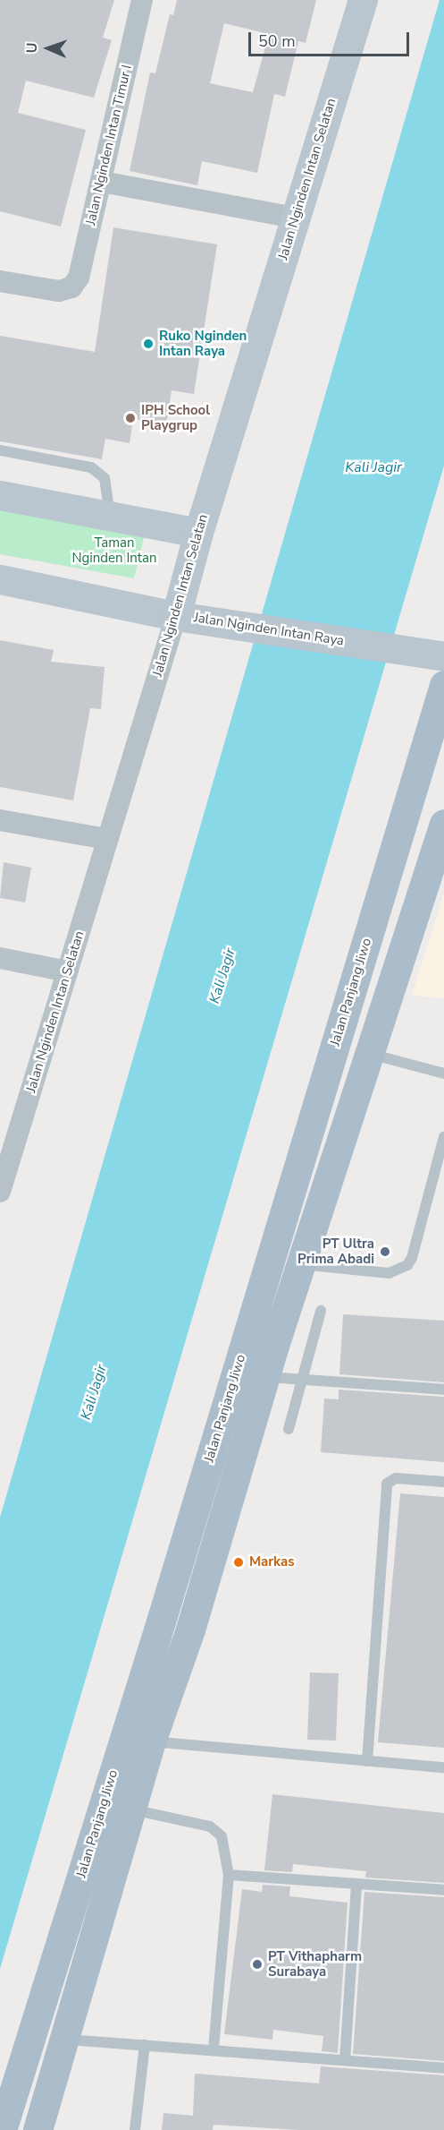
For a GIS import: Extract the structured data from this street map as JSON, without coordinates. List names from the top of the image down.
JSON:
{
  "streets": {
    "main road": ["Jalan Panjang Jiwo"],
    "street": ["Jalan Nginden Intan Timur I", "Jalan Nginden Intan Selatan", "Jalan Nginden Intan Raya"]
  },
  "crossings": [
    ["Jalan Nginden Intan Selatan", "Jalan Nginden Intan Raya"]
  ],
  "water": ["Kali Jagir"],
  "parks": ["Taman Nginden Intan"],
  "places": [
    "Ruko Nginden Intan Raya",
    "IPH School Playgrup",
    "PT Ultra Prima Abadi",
    "Markas",
    "PT Vithapharm Surabaya"
  ],
  "scale_bar": "50 m",
  "north": "left"
}
